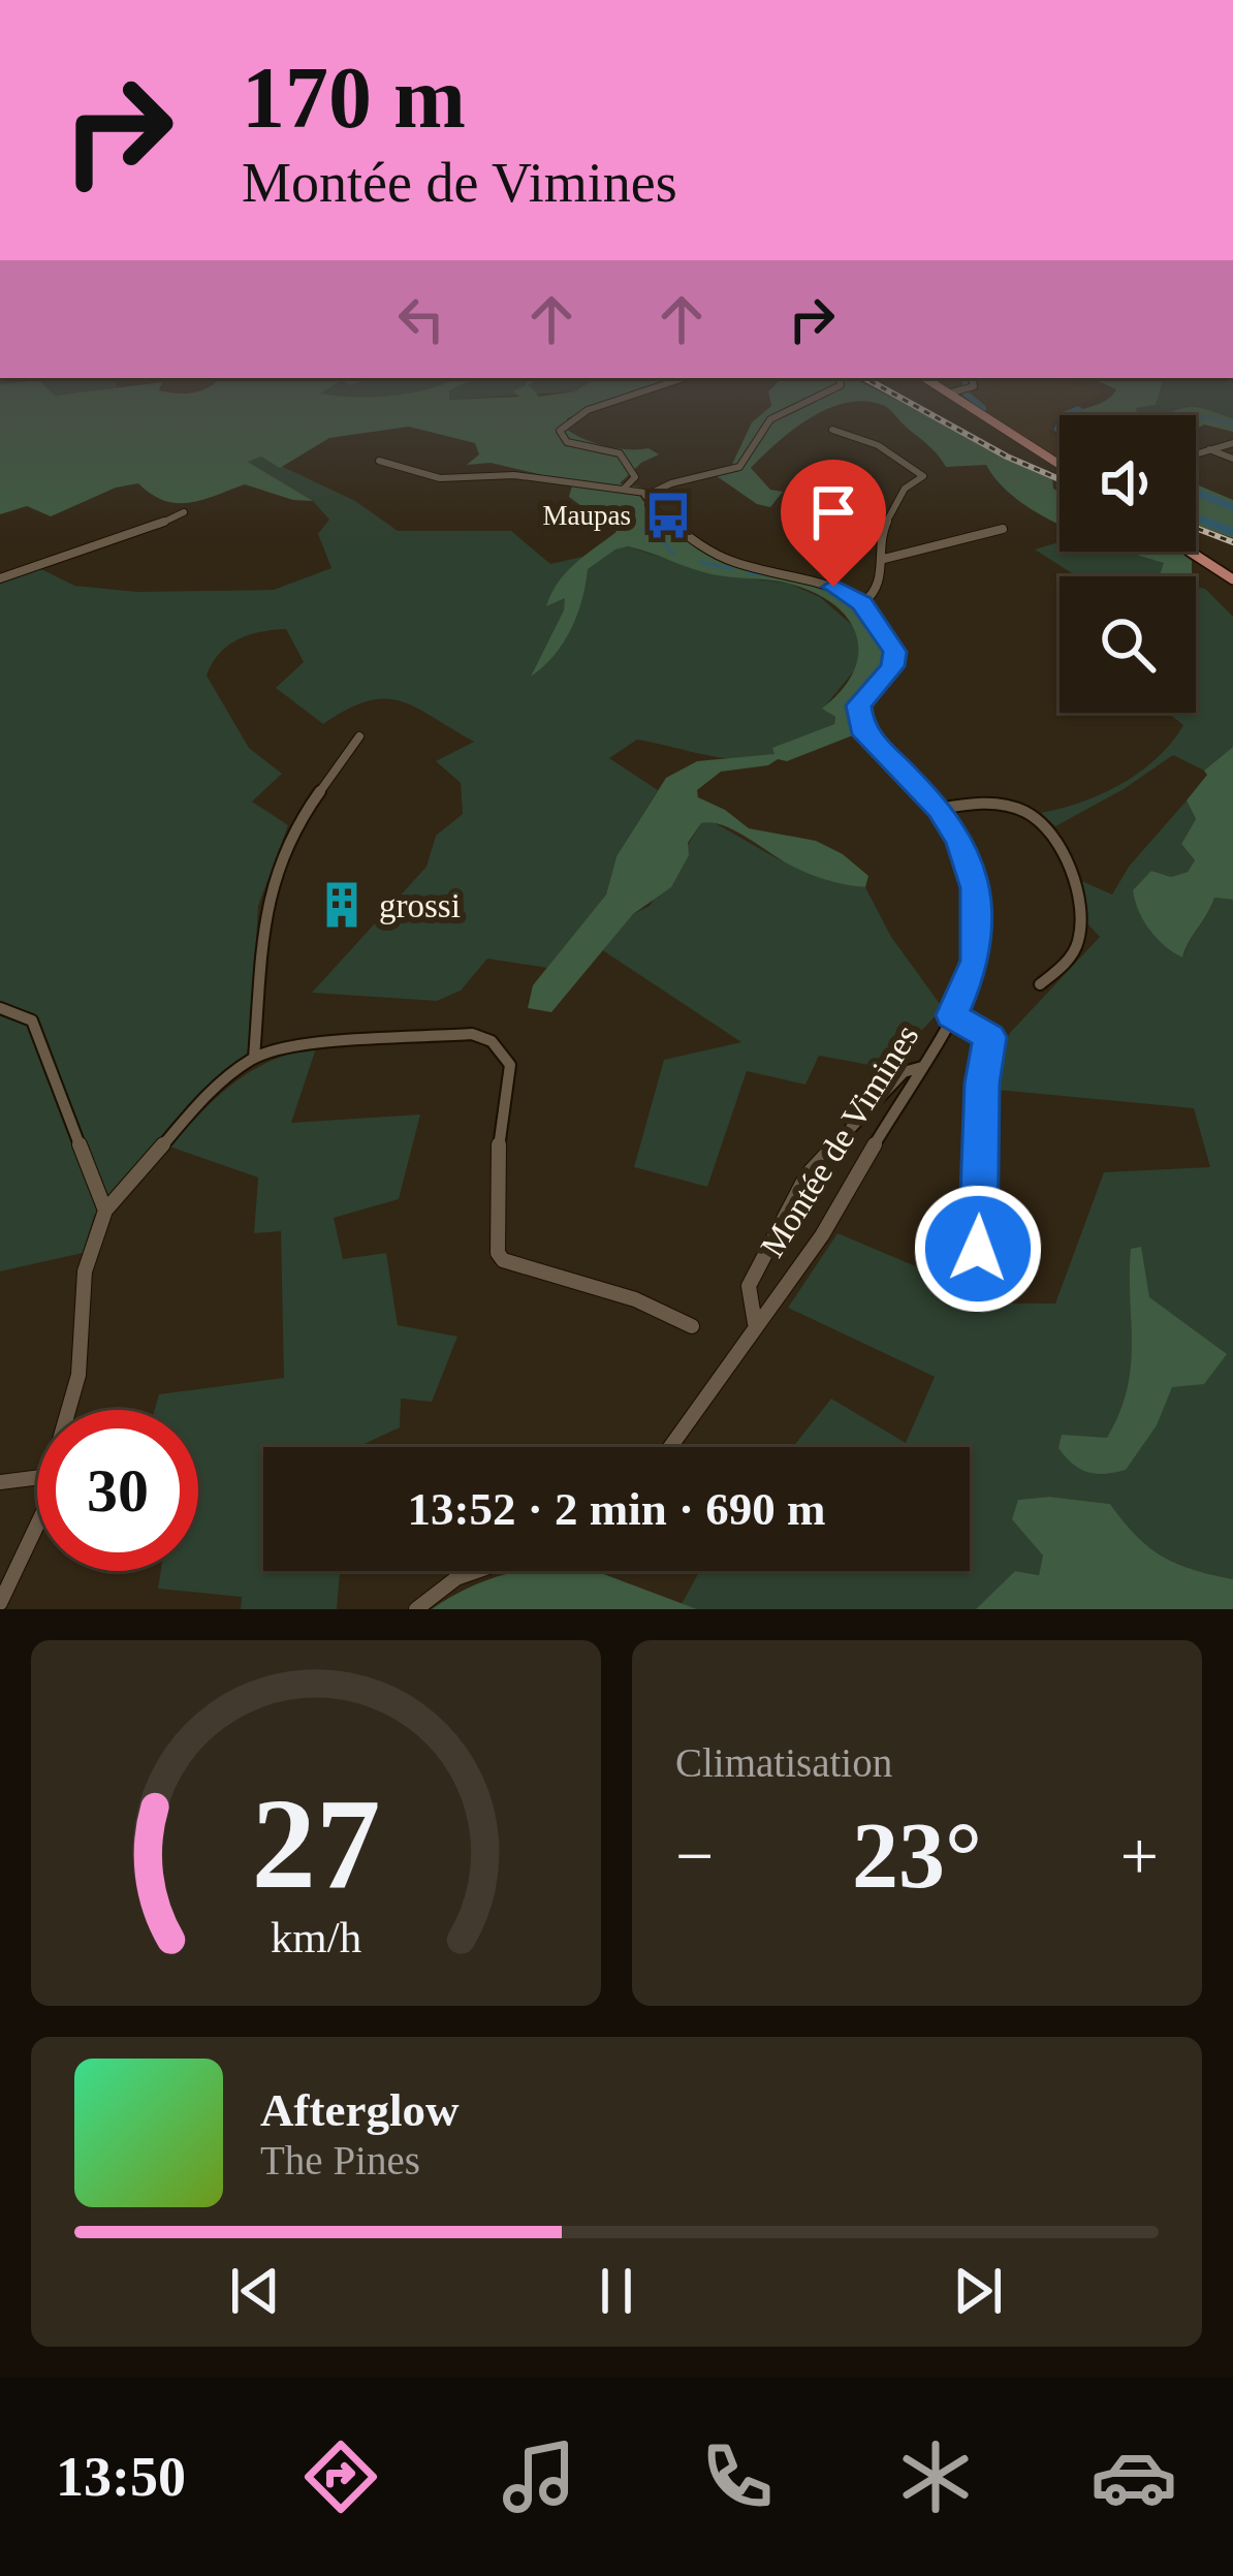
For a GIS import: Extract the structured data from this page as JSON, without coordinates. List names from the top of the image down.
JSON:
{
  "streets": {
    "street": ["Montée de Vimines"]
  },
  "places": {
    "bus stop": ["Maupas"],
    "building": ["grossi"]
  },
  "page": {
    "turn": ["170 m", "Montée de Vimines"],
    "limit": "30",
    "trip": "13:52 · 2 min · 690 m",
    "tile": "Climatisation",
    "heat": ["−", "23°", "+"],
    "song": ["Afterglow", "The Pines"],
    "tabs": "13:50",
    "gauge": ["27", "km/h"]
  }
}
